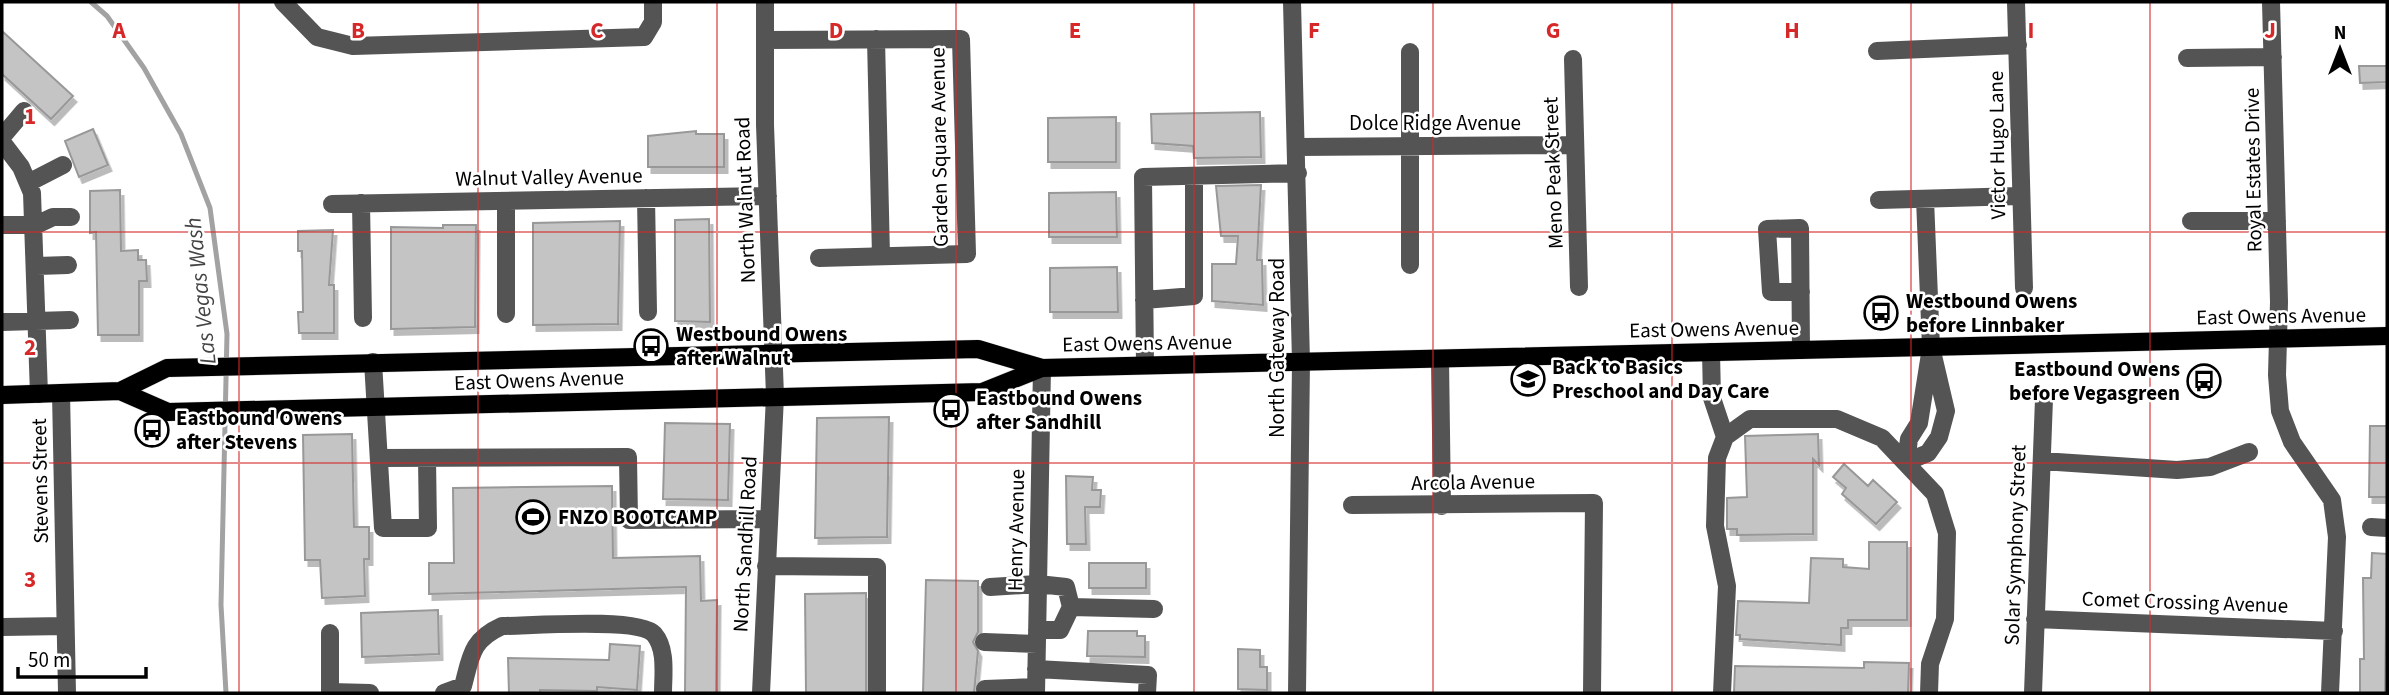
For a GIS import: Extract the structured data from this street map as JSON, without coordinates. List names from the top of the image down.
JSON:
{
  "streets": {
    "main road": ["East Owens Avenue"],
    "street": [
      "Dolce Ridge Avenue",
      "Victor Hugo Lane",
      "Garden Square Avenue",
      "Royal Estates Drive",
      "Meno Peak Street",
      "Walnut Valley Avenue",
      "North Walnut Road",
      "North Gateway Road",
      "Stevens Street",
      "Arcola Avenue",
      "Henry Avenue",
      "North Sandhill Road",
      "Solar Symphony Street",
      "Comet Crossing Avenue"
    ]
  },
  "crossings": [
    ["Dolce Ridge Avenue", "Meno Peak Street"],
    ["Dolce Ridge Avenue", "North Gateway Road"],
    ["Garden Square Avenue", "North Walnut Road"],
    ["Royal Estates Drive", "East Owens Avenue"],
    ["Royal Estates Drive", "Comet Crossing Avenue"],
    ["Walnut Valley Avenue", "North Walnut Road"],
    ["North Walnut Road", "East Owens Avenue"],
    ["North Walnut Road", "North Sandhill Road"],
    ["East Owens Avenue", "North Gateway Road"],
    ["East Owens Avenue", "Stevens Street"],
    ["East Owens Avenue", "Henry Avenue"],
    ["East Owens Avenue", "North Sandhill Road"],
    ["Solar Symphony Street", "Comet Crossing Avenue"]
  ],
  "water": ["Las Vegas Wash"],
  "places": {
    "bus stop": [
      "Westbound Owens before Linnbaker",
      "Westbound Owens after Walnut",
      "Eastbound Owens before Vegasgreen",
      "Eastbound Owens after Sandhill",
      "Eastbound Owens after Stevens"
    ],
    "school or university": ["Back to Basics Preschool and Day Care"],
    "sports": ["FNZO BOOTCAMP"]
  },
  "scale_bar": "50 m",
  "north": "top",
  "grid": {
    "columns": [
      "A",
      "B",
      "C",
      "D",
      "E",
      "F",
      "G",
      "H",
      "I",
      "J"
    ],
    "rows": ["1", "2", "3"]
  }
}
